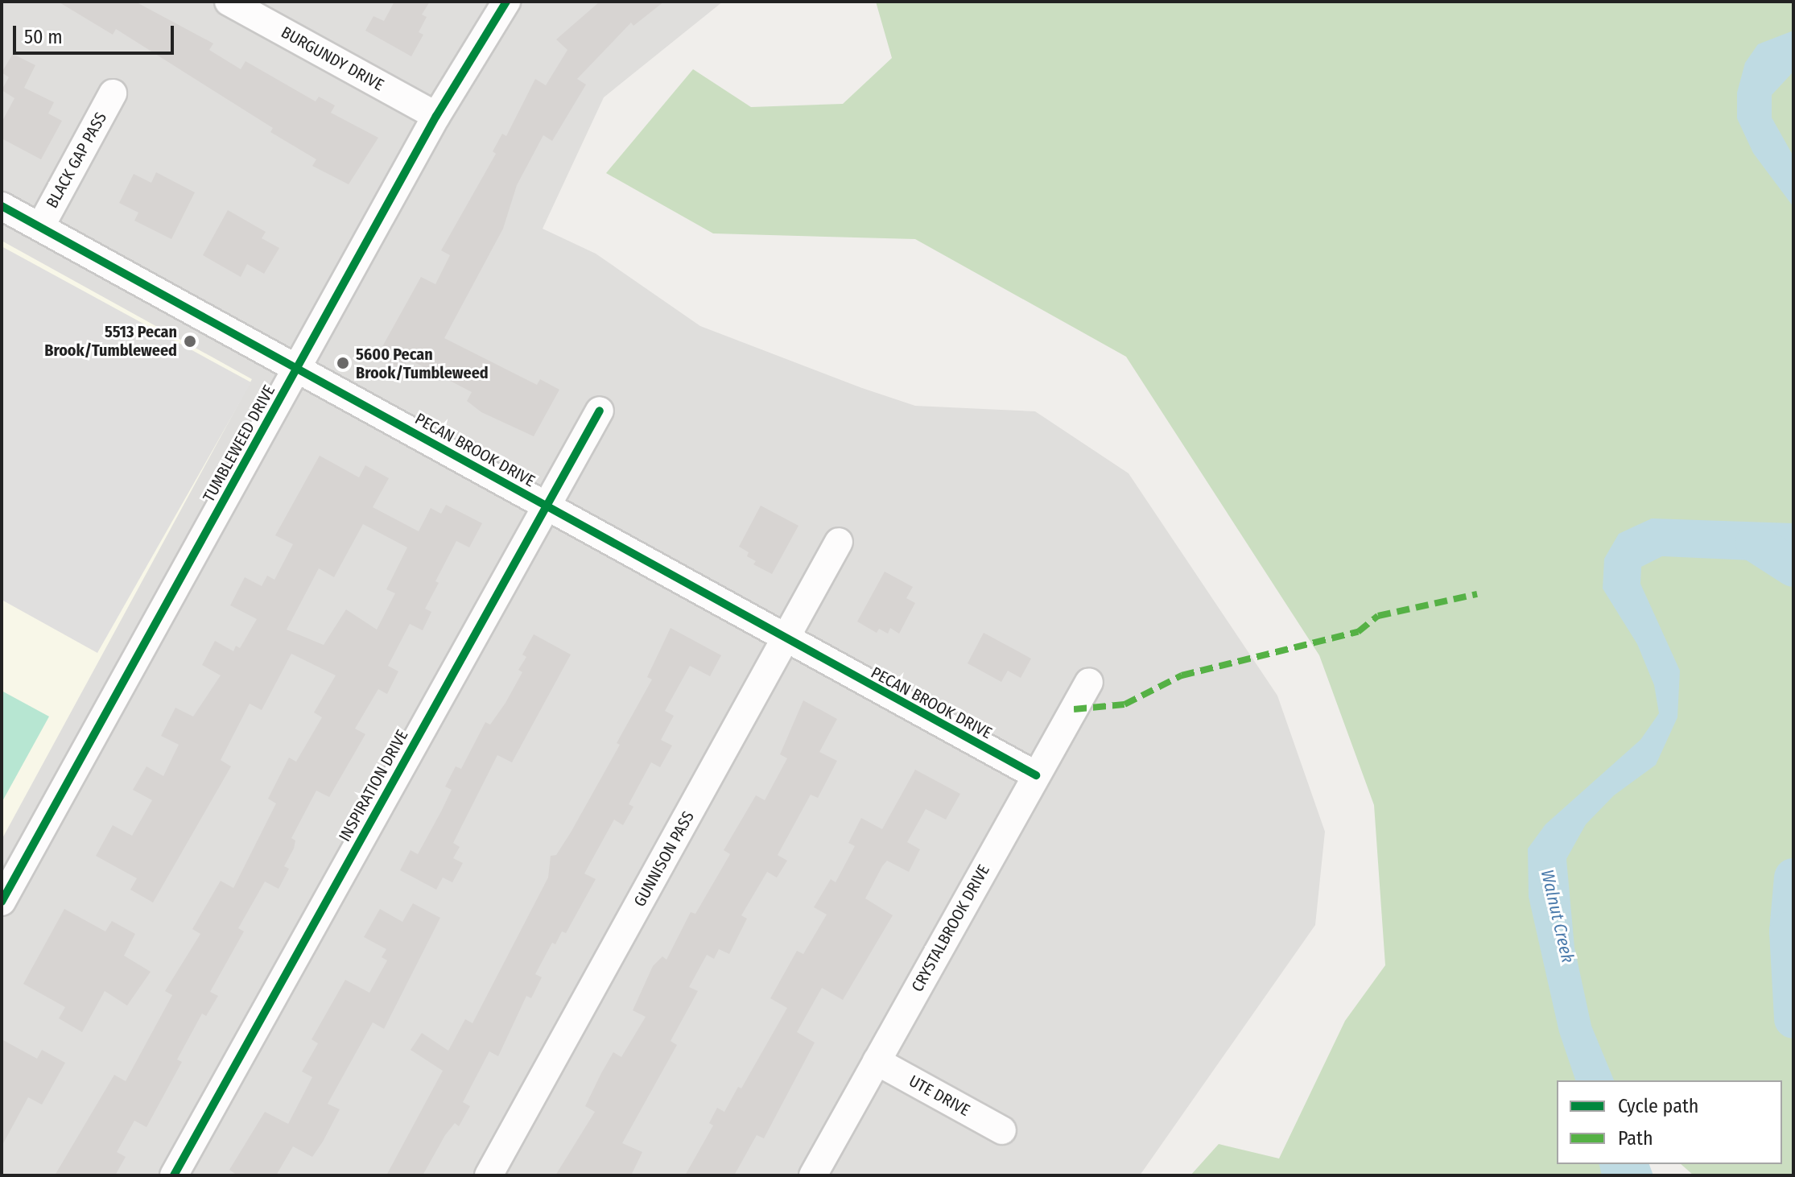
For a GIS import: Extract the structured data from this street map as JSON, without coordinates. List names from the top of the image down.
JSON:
{
  "streets": {
    "street": [
      "BURGUNDY DRIVE",
      "BLACK GAP PASS",
      "TUMBLEWEED DRIVE",
      "PECAN BROOK DRIVE",
      "INSPIRATION DRIVE",
      "GUNNISON PASS",
      "CRYSTALBROOK DRIVE",
      "UTE DRIVE"
    ]
  },
  "crossings": [
    ["BURGUNDY DRIVE", "TUMBLEWEED DRIVE"],
    ["BLACK GAP PASS", "PECAN BROOK DRIVE"],
    ["TUMBLEWEED DRIVE", "PECAN BROOK DRIVE"],
    ["PECAN BROOK DRIVE", "INSPIRATION DRIVE"],
    ["PECAN BROOK DRIVE", "GUNNISON PASS"],
    ["PECAN BROOK DRIVE", "CRYSTALBROOK DRIVE"],
    ["CRYSTALBROOK DRIVE", "UTE DRIVE"]
  ],
  "water": ["Walnut Creek"],
  "places": ["5513 Pecan Brook/Tumbleweed", "5600 Pecan Brook/Tumbleweed"],
  "legend": ["Cycle path", "Path"],
  "scale_bar": "50 m"
}
